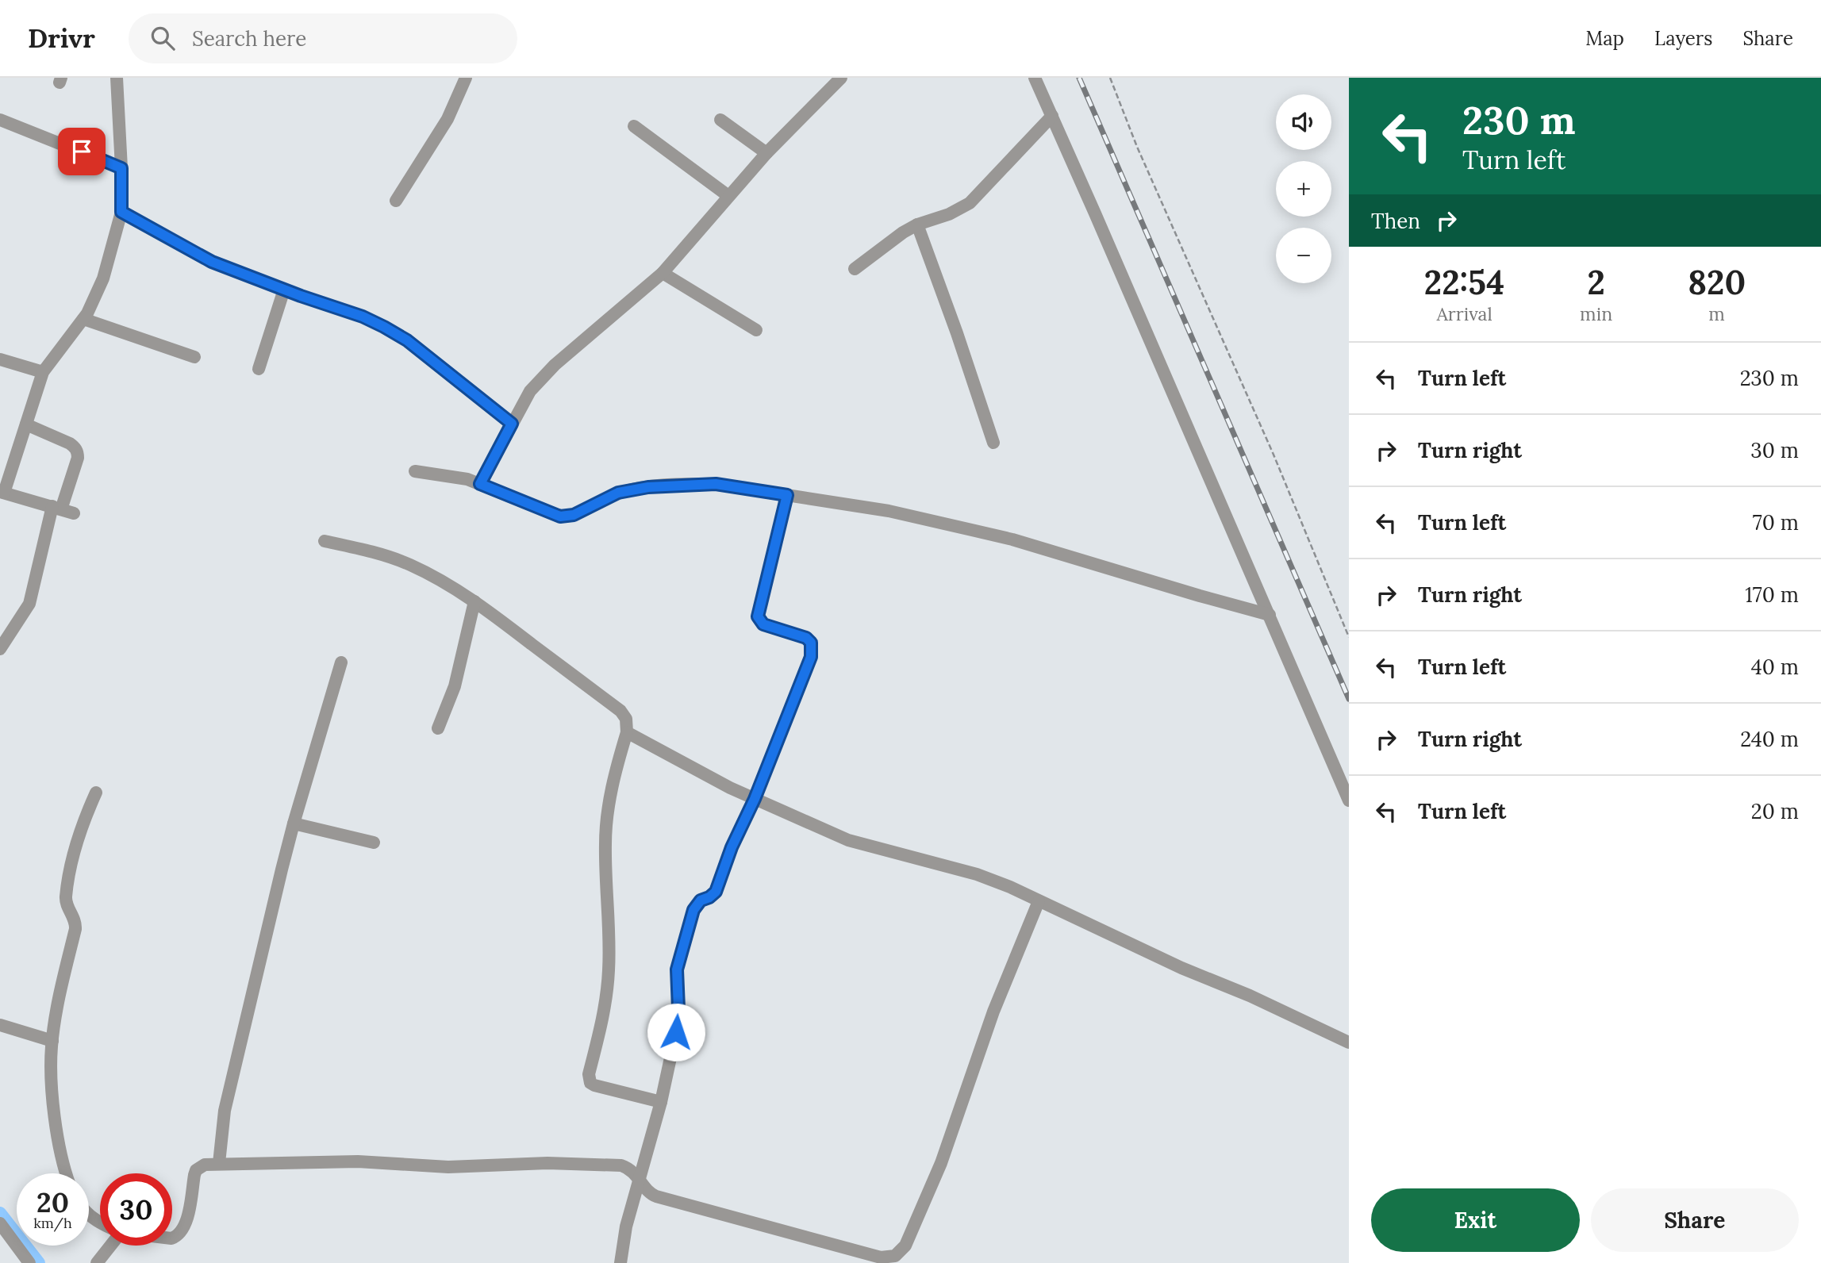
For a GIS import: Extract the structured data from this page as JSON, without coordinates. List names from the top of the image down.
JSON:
{
  "page": {
    "header": "Drivr",
    "search": "Search here",
    "nav": ["Map", "Layers", "Share"],
    "turn": ["230 m", "Turn left"],
    "map_buttons": ["+", "−"],
    "then": "Then",
    "eta": [
      "22:54",
      "Arrival",
      "2",
      "min",
      "820",
      "m"
    ],
    "list": [
      {
        "name": "Turn left",
        "value": "230 m"
      },
      {
        "name": "Turn right",
        "value": "30 m"
      },
      {
        "name": "Turn left",
        "value": "70 m"
      },
      {
        "name": "Turn right",
        "value": "170 m"
      },
      {
        "name": "Turn left",
        "value": "40 m"
      },
      {
        "name": "Turn right",
        "value": "240 m"
      },
      {
        "name": "Turn left",
        "value": "20 m"
      }
    ],
    "speed": "20 km/h",
    "limit": "30",
    "buttons": ["Exit", "Share"]
  }
}
